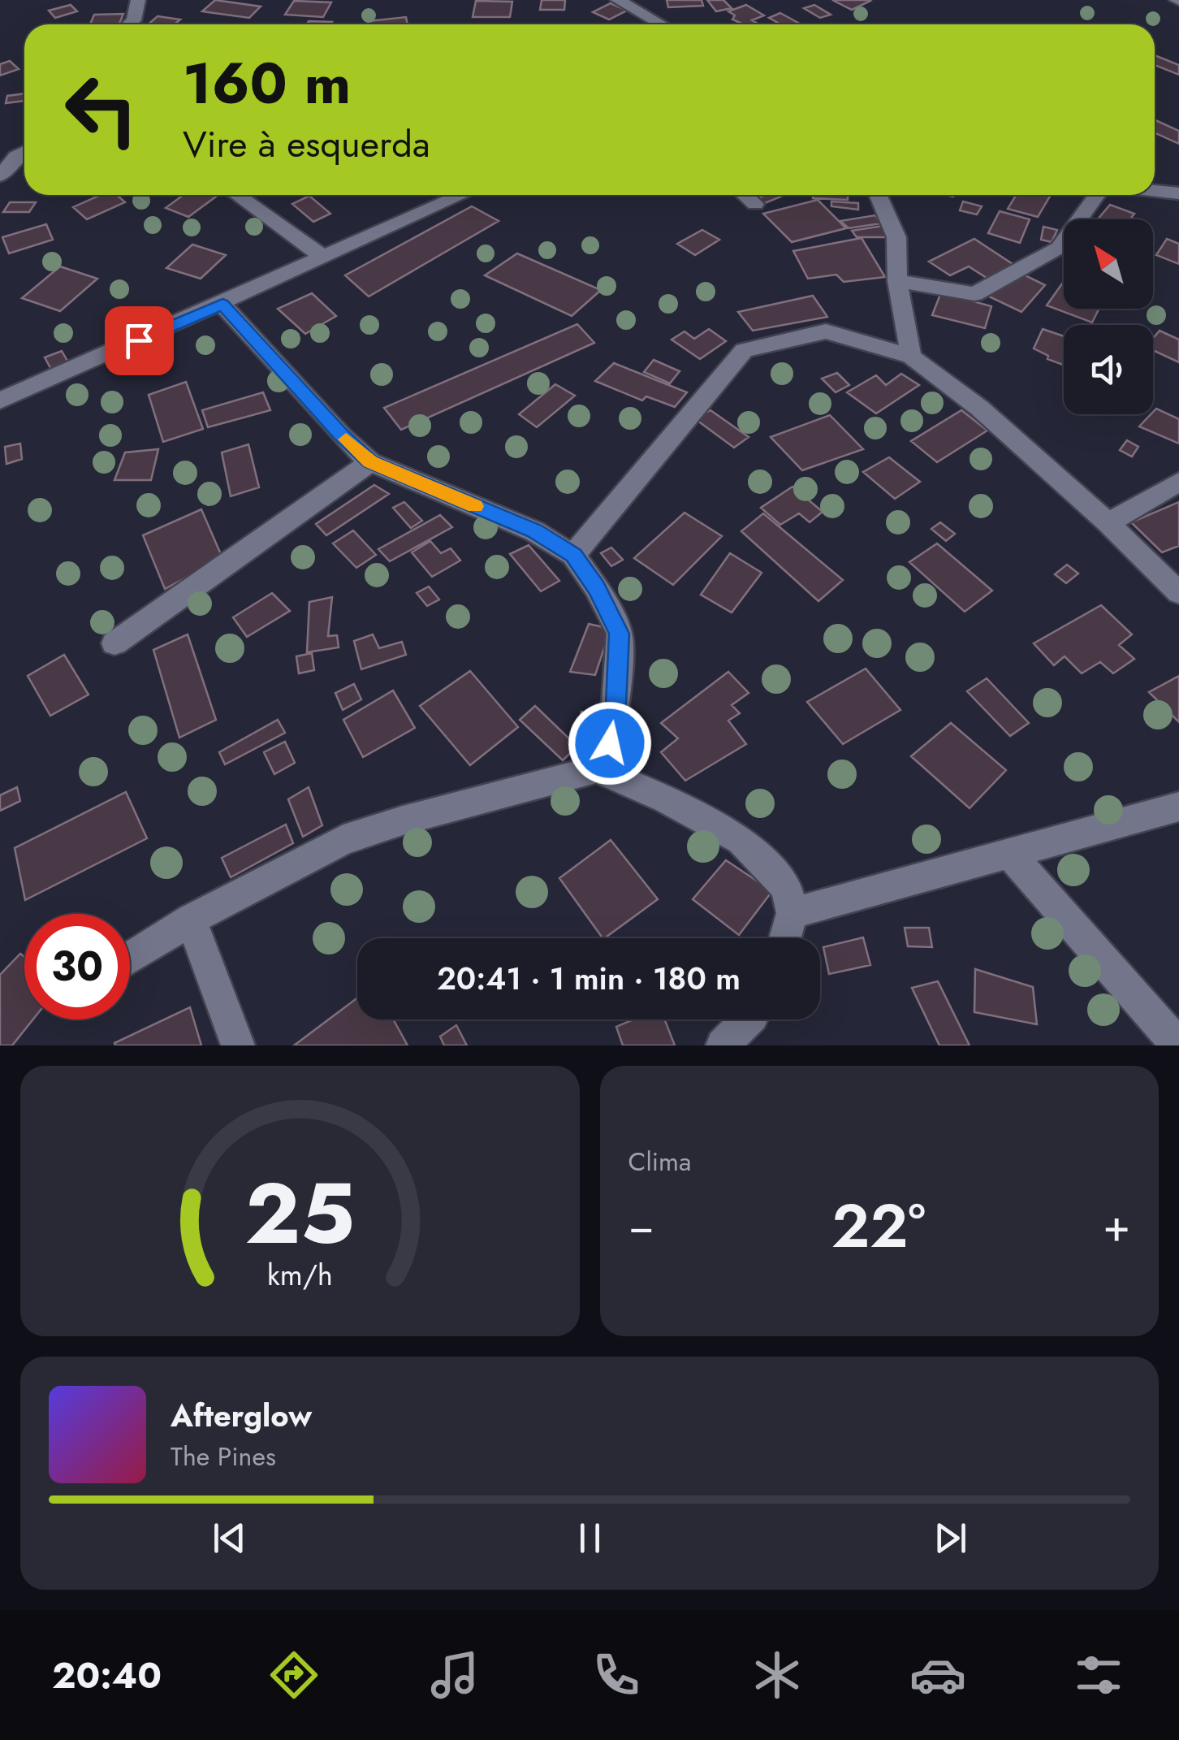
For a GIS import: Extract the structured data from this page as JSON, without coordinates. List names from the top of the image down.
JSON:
{
  "north": "top left",
  "page": {
    "turn": ["160 m", "Vire à esquerda"],
    "limit": "30",
    "trip": "20:41 · 1 min · 180 m",
    "tile": "Clima",
    "heat": ["−", "22°", "+"],
    "song": ["Afterglow", "The Pines"],
    "tabs": "20:40",
    "gauge": ["25", "km/h"]
  }
}
